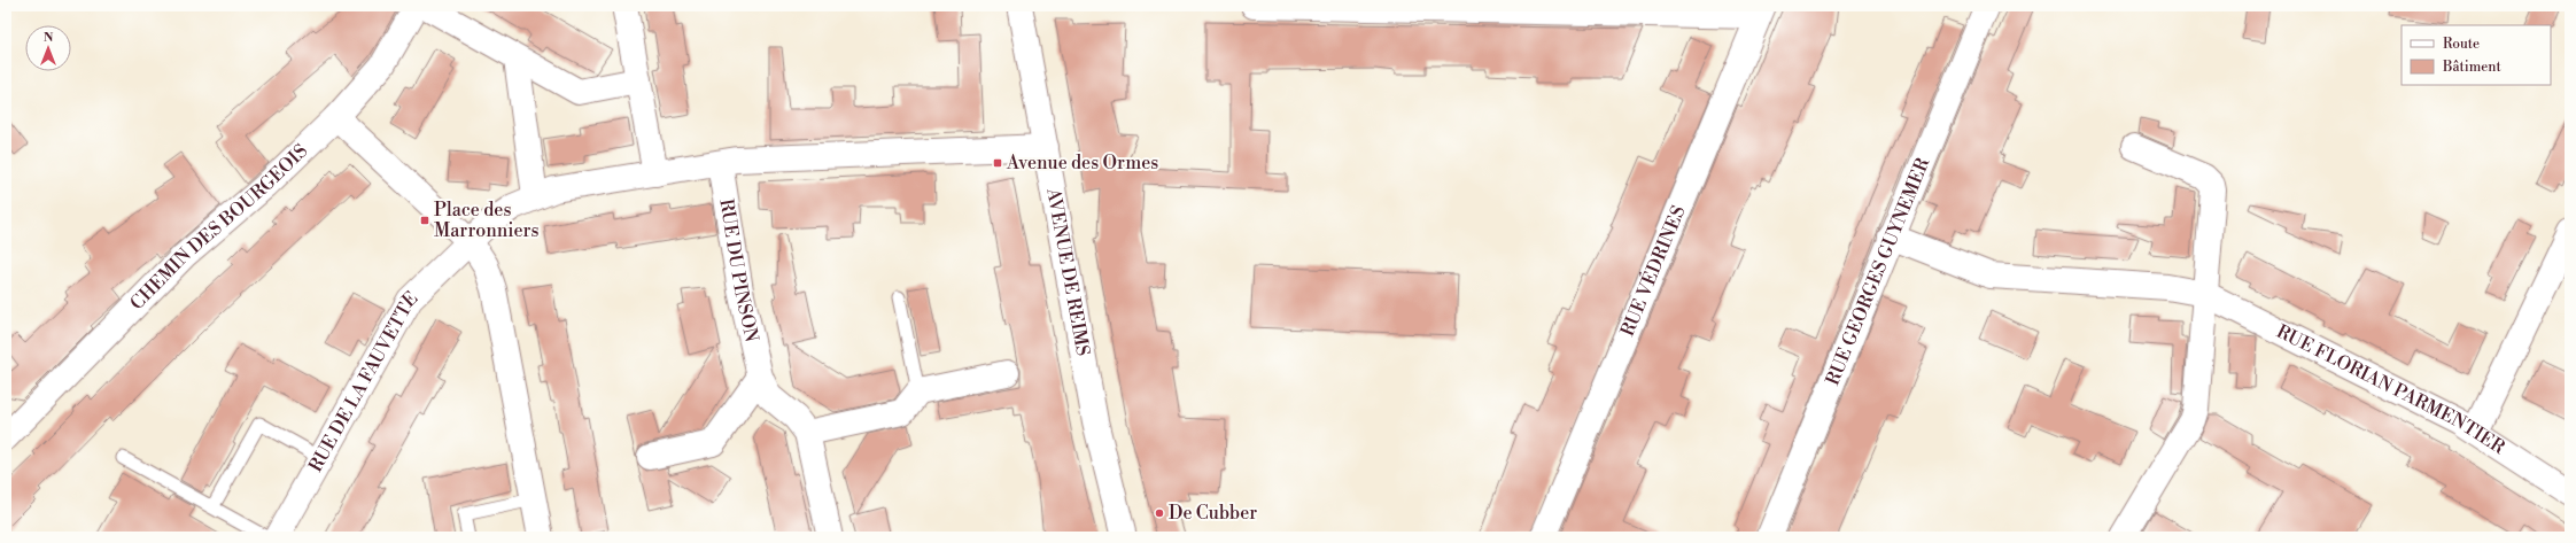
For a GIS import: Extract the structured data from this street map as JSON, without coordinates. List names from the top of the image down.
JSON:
{
  "streets": {
    "street": [
      "CHEMIN DES BOURGEOIS",
      "RUE DU PINSON",
      "RUE VÉDRINES",
      "RUE GEORGES GUYNEMER",
      "AVENUE DE REIMS",
      "RUE DE LA FAUVETTE",
      "RUE FLORIAN PARMENTIER"
    ]
  },
  "crossings": [
    ["RUE GEORGES GUYNEMER", "RUE FLORIAN PARMENTIER"]
  ],
  "places": {
    "transit": ["Avenue des Ormes", "Place des Marronniers"],
    "other": ["De Cubber"]
  },
  "legend": ["Route", "Bâtiment"],
  "north": "top"
}
